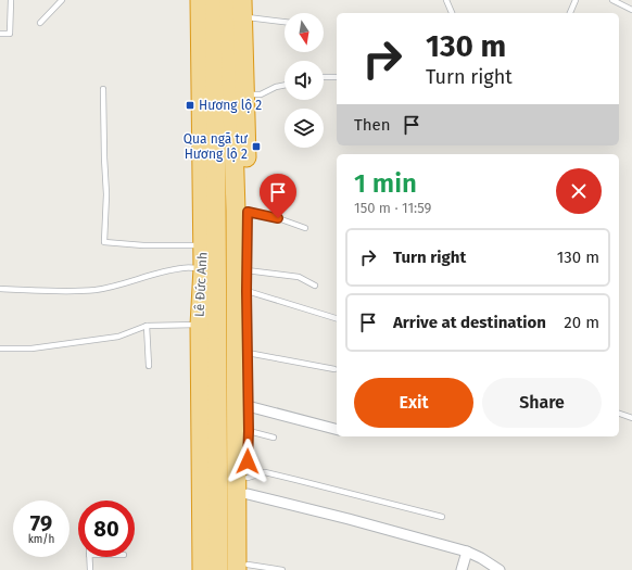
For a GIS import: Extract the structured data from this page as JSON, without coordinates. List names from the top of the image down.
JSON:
{
  "streets": {
    "highway": ["Lê Đức Anh"]
  },
  "places": {
    "transit": ["Hương lộ 2", "Qua ngã tư Hương lộ 2"]
  },
  "north": "bottom",
  "page": {
    "turn": ["130 m", "Turn right"],
    "then": "Then",
    "heading": ["1 min", "150 m · 11:59"],
    "list": [
      {
        "name": "Turn right",
        "value": "130 m"
      },
      {
        "name": "Arrive at destination",
        "value": "20 m"
      }
    ],
    "buttons": ["Exit", "Share"],
    "speed": "79 km/h",
    "limit": "80"
  }
}
